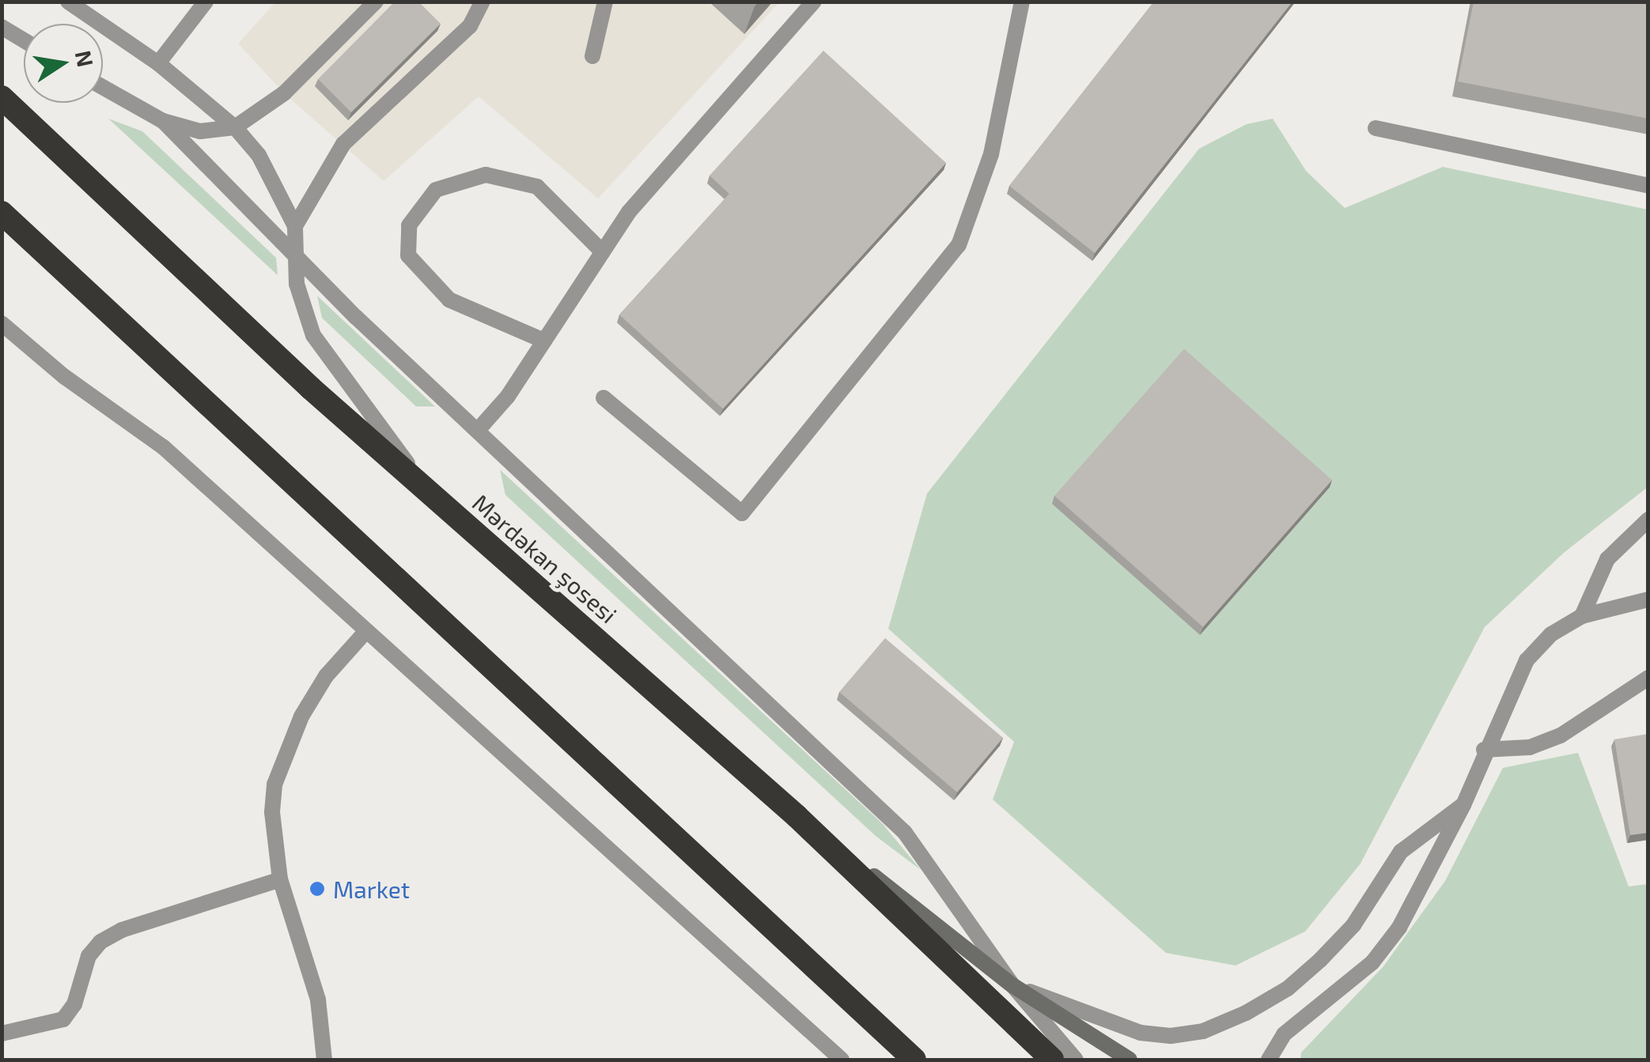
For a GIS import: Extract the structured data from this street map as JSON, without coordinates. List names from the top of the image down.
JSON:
{
  "streets": {
    "highway": ["Mərdəkan şosesi"]
  },
  "places": ["Market"],
  "north": "right"
}
